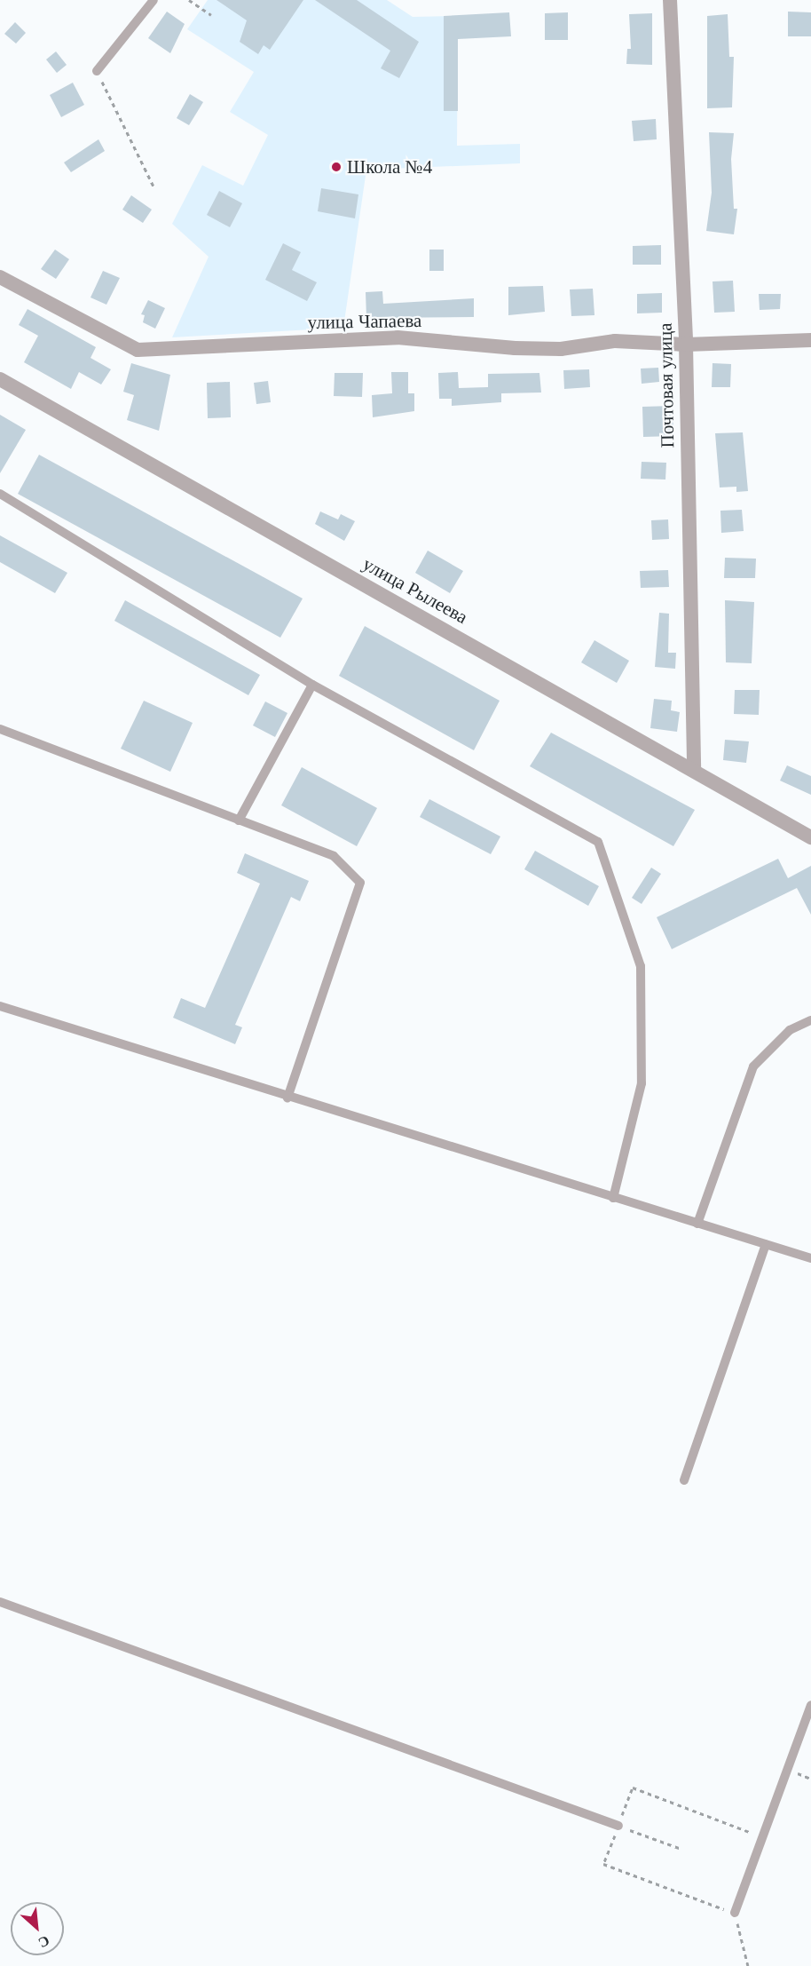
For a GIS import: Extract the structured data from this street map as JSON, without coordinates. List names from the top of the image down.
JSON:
{
  "streets": {
    "street": ["улица Чапаева", "Почтовая улица", "улица Рылеева"]
  },
  "crossings": [
    ["улица Чапаева", "Почтовая улица"],
    ["Почтовая улица", "улица Рылеева"]
  ],
  "places": ["Школа №4"],
  "north": "bottom right"
}
